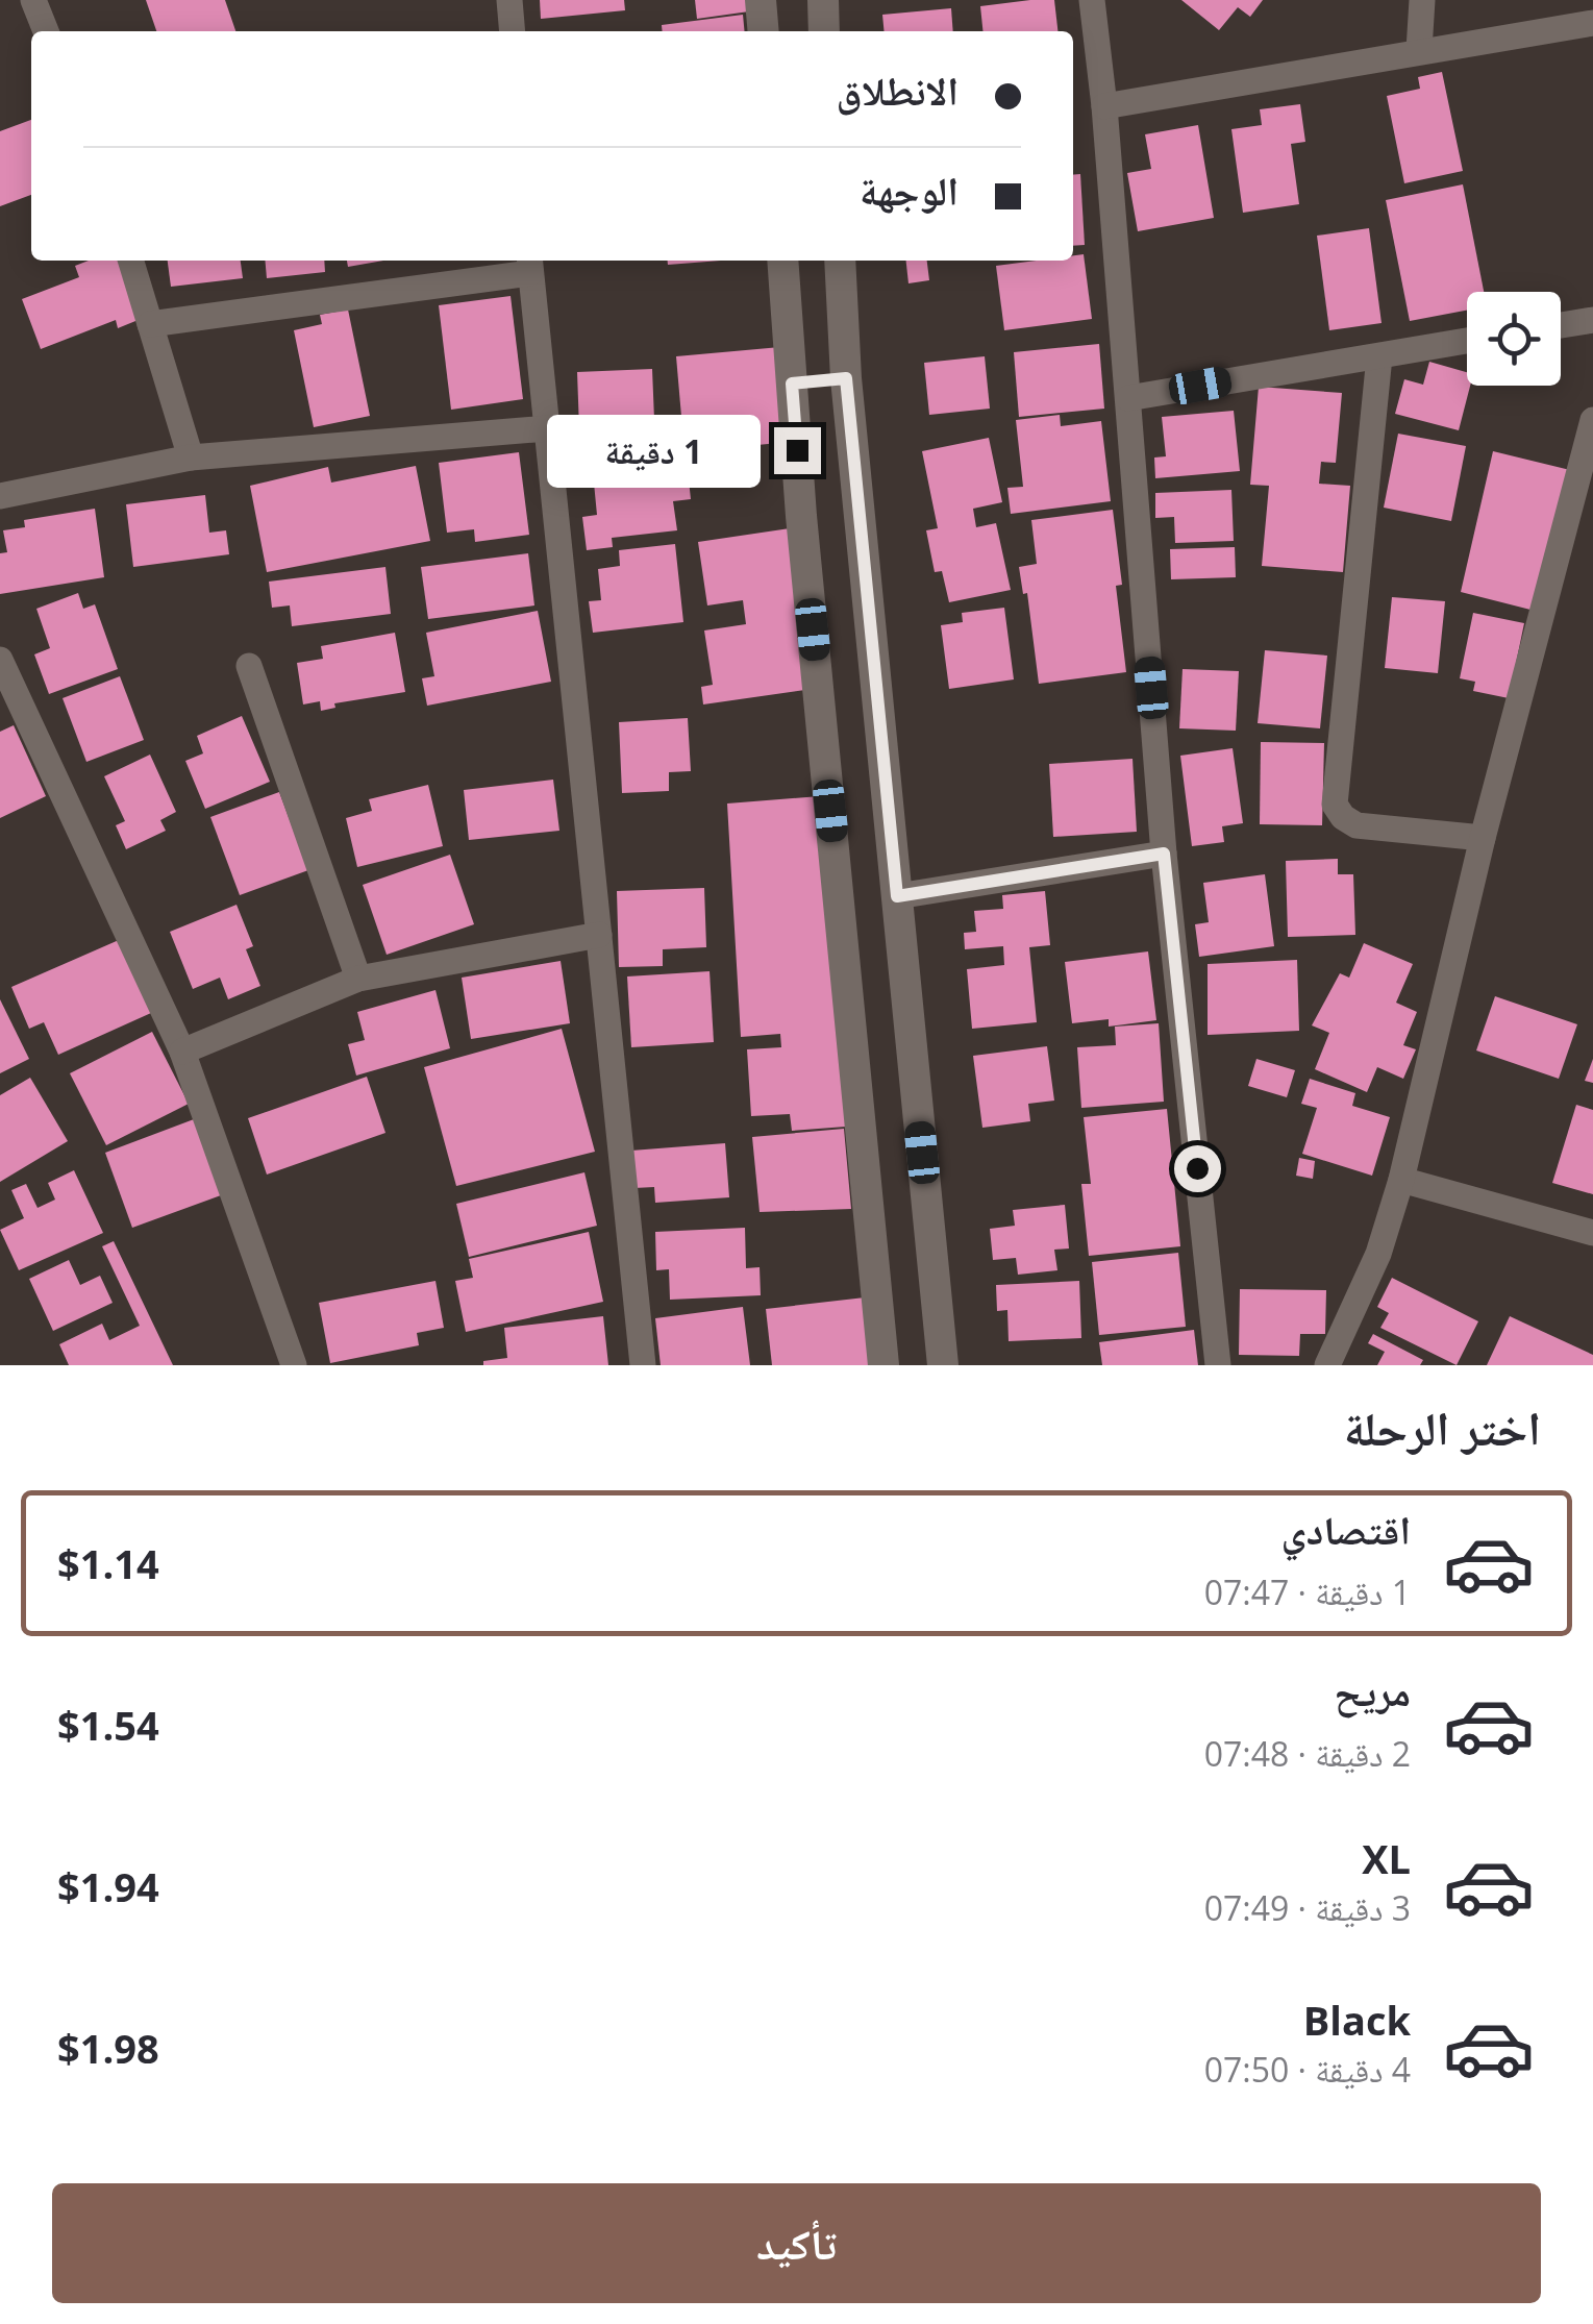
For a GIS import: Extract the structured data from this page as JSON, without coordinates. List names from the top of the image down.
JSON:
{
  "page": {
    "banner": ["الانطلاق", "الوجهة"],
    "bubble": "1 دقيقة",
    "heading": "اختر الرحلة",
    "list": [
      {
        "name": "اقتصادي",
        "note": "1 دقيقة · 07:47",
        "value": "$1.14"
      },
      {
        "name": "مريح",
        "note": "2 دقيقة · 07:48",
        "value": "$1.54"
      },
      {
        "name": "XL",
        "note": "3 دقيقة · 07:49",
        "value": "$1.94"
      },
      {
        "name": "Black",
        "note": "4 دقيقة · 07:50",
        "value": "$1.98"
      }
    ],
    "buttons": "تأكيد"
  }
}
